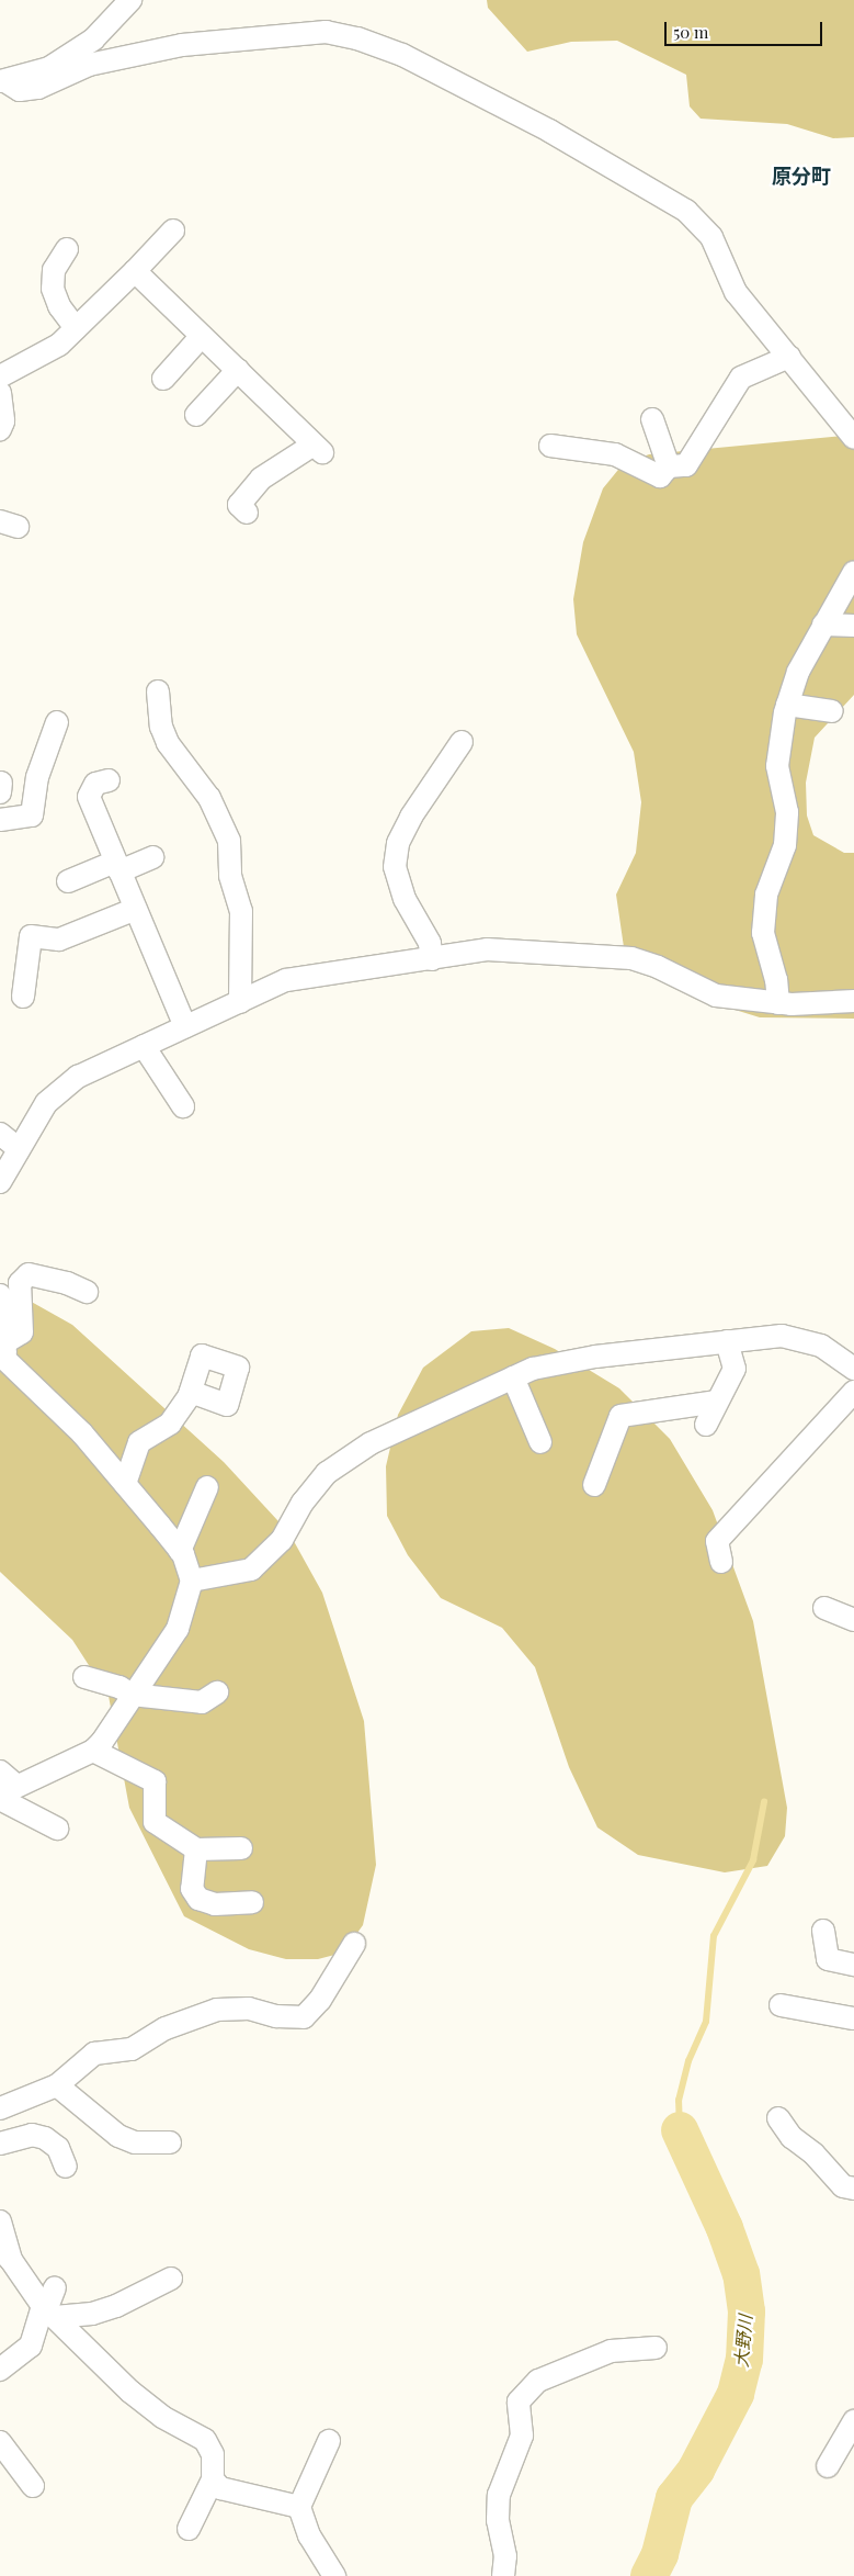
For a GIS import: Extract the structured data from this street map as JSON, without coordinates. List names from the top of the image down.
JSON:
{
  "districts": ["原分町"],
  "water": ["大野川"],
  "scale_bar": "50 m"
}
